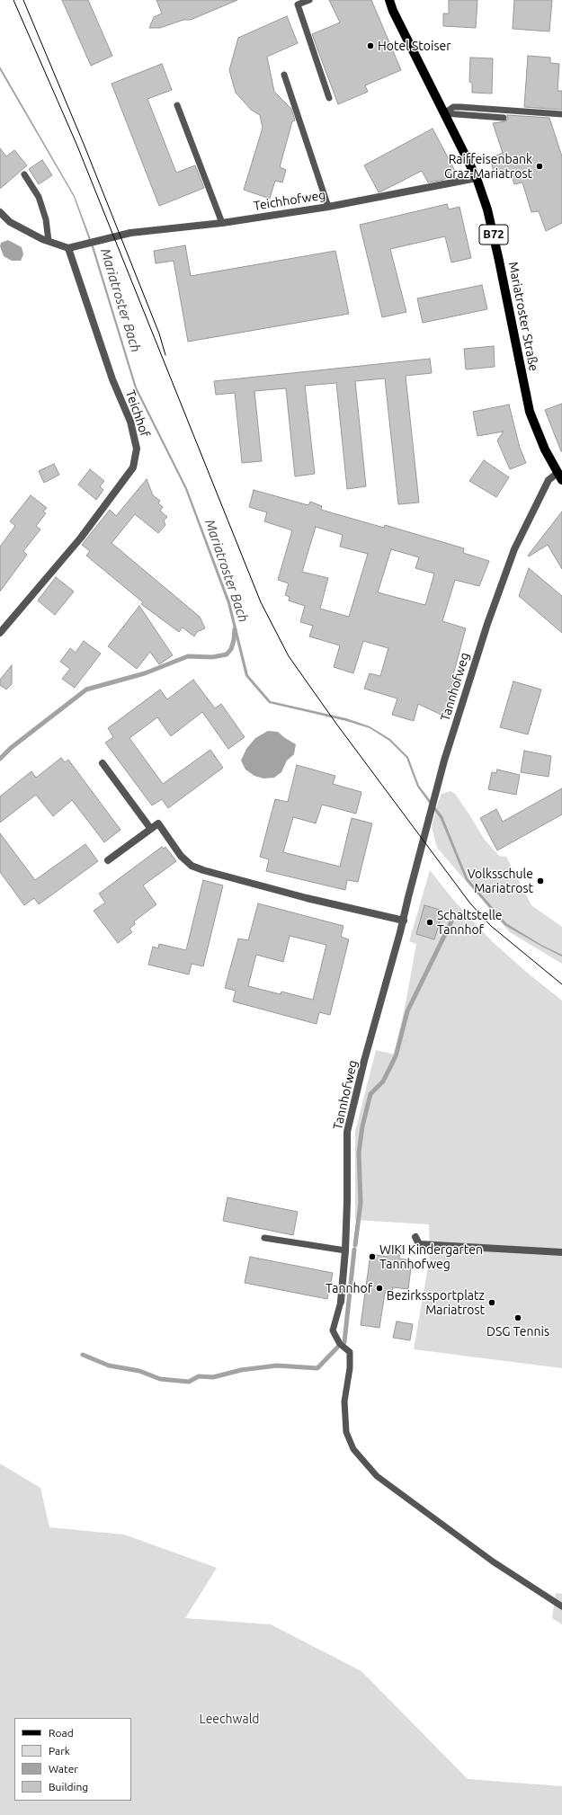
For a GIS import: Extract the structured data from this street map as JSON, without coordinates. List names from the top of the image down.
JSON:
{
  "streets": {
    "main road": ["B72", "Mariatroster Straße"],
    "street": ["Teichhofweg", "Teichhof", "Tannhofweg"]
  },
  "crossings": [
    ["Teichhofweg", "Mariatroster Straße"],
    ["Teichhofweg", "Teichhof"],
    ["Mariatroster Straße", "Tannhofweg"]
  ],
  "water": ["Mariatroster Bach"],
  "parks": ["Leechwald"],
  "places": [
    "Hotel Stoiser",
    "Raiffeisenbank Graz-Mariatrost",
    "Volksschule Mariatrost",
    "Schaltstelle Tannhof",
    "WIKI Kindergarten Tannhofweg",
    "Tannhof",
    "Bezirkssportplatz Mariatrost",
    "DSG Tennis"
  ],
  "legend": [
    "Road",
    "Park",
    "Water",
    "Building"
  ]
}
